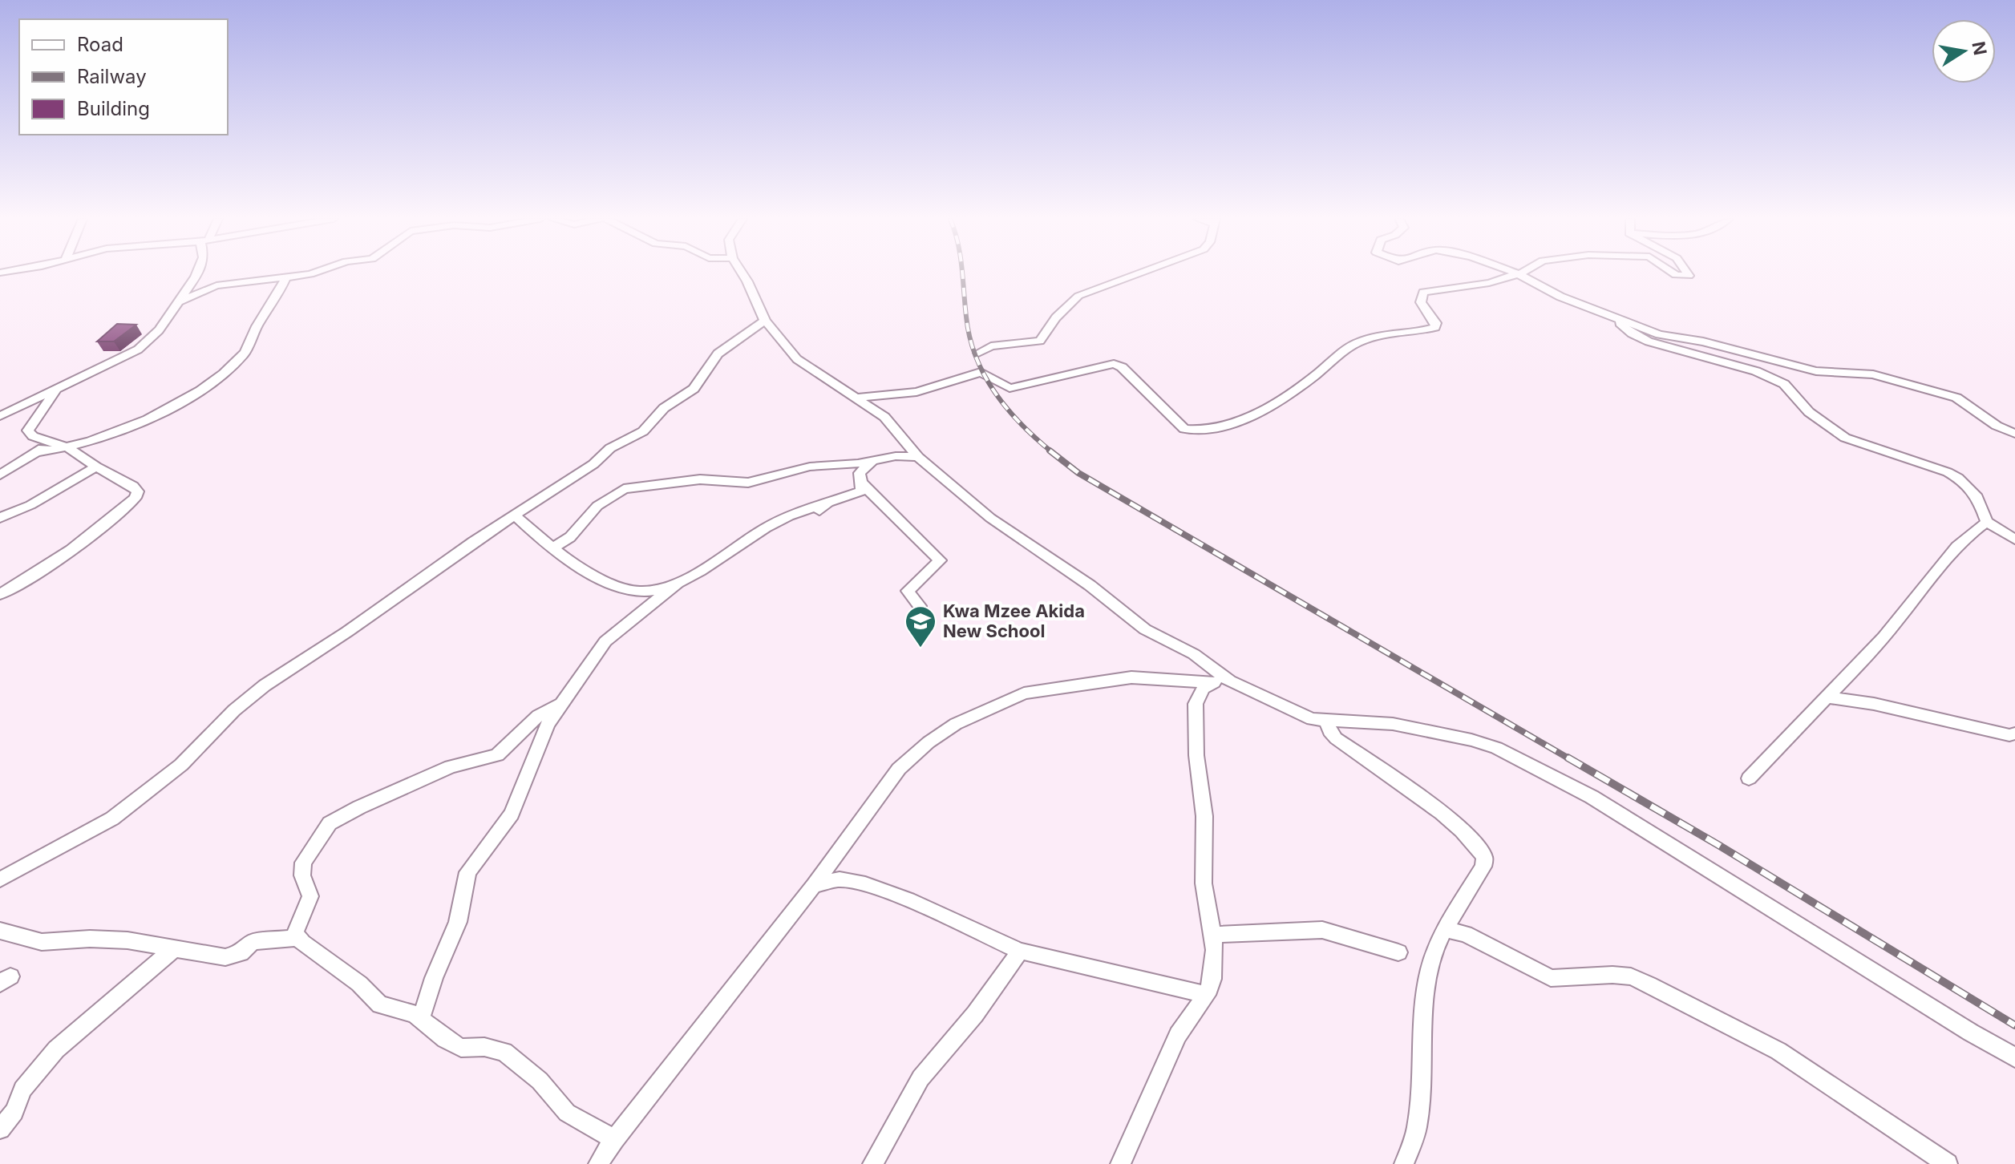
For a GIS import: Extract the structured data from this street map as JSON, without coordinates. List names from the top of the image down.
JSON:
{
  "places": {
    "school or university": ["Kwa Mzee Akida New School"]
  },
  "legend": ["Road", "Railway", "Building"],
  "north": "right"
}
